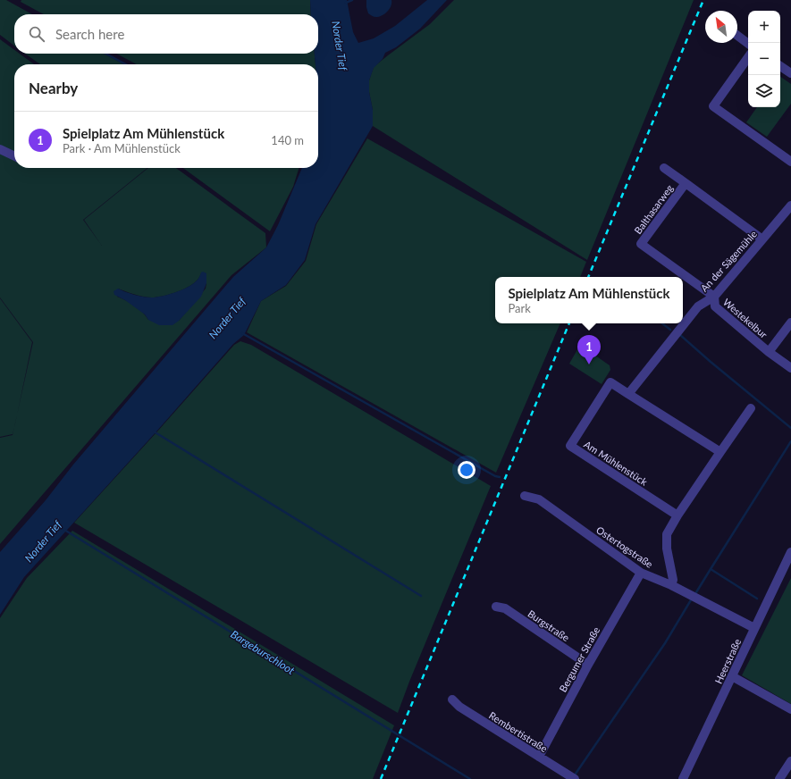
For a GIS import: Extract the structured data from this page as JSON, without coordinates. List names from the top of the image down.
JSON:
{
  "streets": {
    "street": [
      "Balthasarweg",
      "An der Sägemühle",
      "Westekelbur",
      "Am Mühlenstück",
      "Ostertogstraße",
      "Burgstraße",
      "Bergumer Straße",
      "Heerstraße",
      "Rembertistraße"
    ]
  },
  "crossings": [
    ["Balthasarweg", "An der Sägemühle"],
    ["Balthasarweg", "Westekelbur"],
    ["An der Sägemühle", "Westekelbur"],
    ["An der Sägemühle", "Am Mühlenstück"],
    ["Ostertogstraße", "Bergumer Straße"],
    ["Ostertogstraße", "Heerstraße"],
    ["Burgstraße", "Bergumer Straße"],
    ["Bergumer Straße", "Rembertistraße"]
  ],
  "water": ["Norder Tief", "Bargeburschloot"],
  "north": "top left",
  "page": {
    "map_buttons": ["+", "−"],
    "search": "Search here",
    "heading": "Nearby",
    "list": [
      {
        "mark": "1",
        "name": "Spielplatz Am Mühlenstück",
        "note": "Park · Am Mühlenstück",
        "value": "140 m"
      }
    ],
    "popup": ["Spielplatz Am Mühlenstück", "Park"],
    "pins": "1"
  }
}
